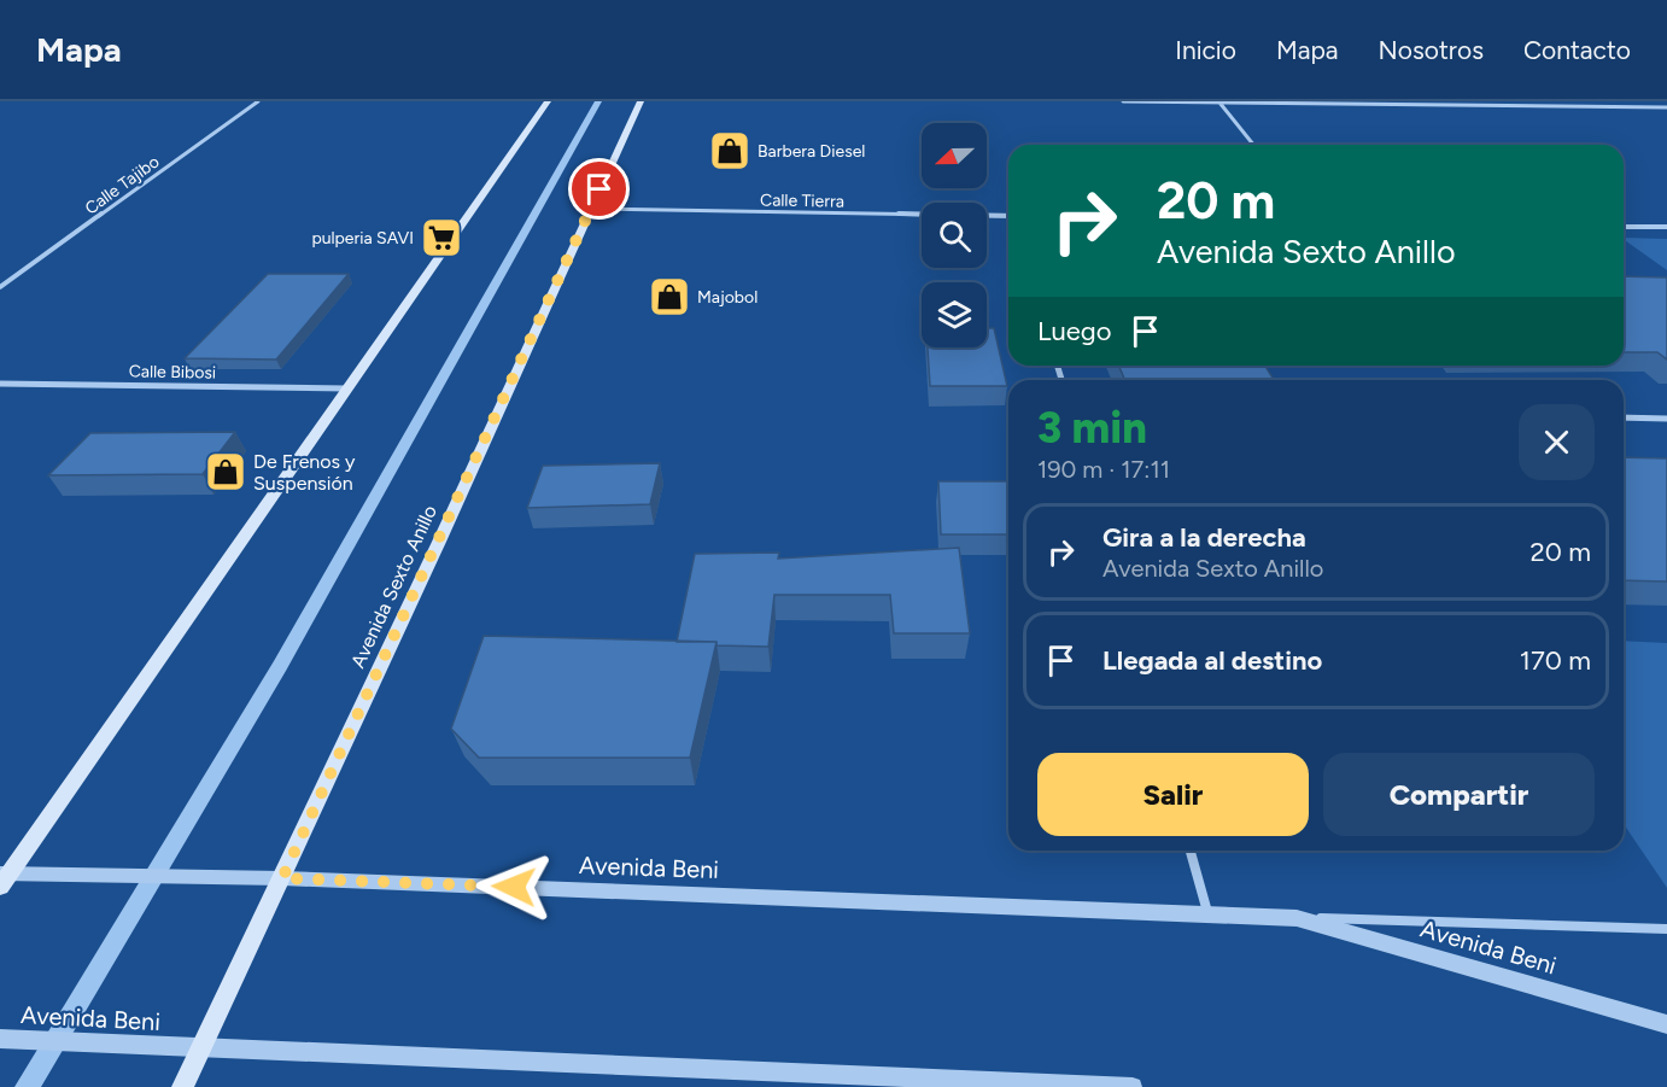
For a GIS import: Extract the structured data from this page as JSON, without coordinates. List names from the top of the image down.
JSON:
{
  "streets": {
    "main road": ["Avenida Sexto Anillo"],
    "street": [
      "Calle Tajibo",
      "Calle Tierra",
      "Calle Bibosi",
      "Avenida Beni"
    ]
  },
  "crossings": [
    ["Calle Tierra", "Avenida Sexto Anillo"],
    ["Avenida Sexto Anillo", "Avenida Beni"]
  ],
  "places": {
    "shop": ["Barbera Diesel", "Majobol", "De Frenos y Suspensión"],
    "supermarket": ["pulperia SAVI"]
  },
  "north": "left",
  "page": {
    "header": "Mapa",
    "nav": [
      "Inicio",
      "Mapa",
      "Nosotros",
      "Contacto"
    ],
    "turn": ["20 m", "Avenida Sexto Anillo"],
    "then": "Luego",
    "heading": ["3 min", "190 m · 17:11"],
    "list": [
      {
        "name": "Gira a la derecha",
        "note": "Avenida Sexto Anillo",
        "value": "20 m"
      },
      {
        "name": "Llegada al destino",
        "value": "170 m"
      }
    ],
    "buttons": ["Salir", "Compartir"]
  }
}
